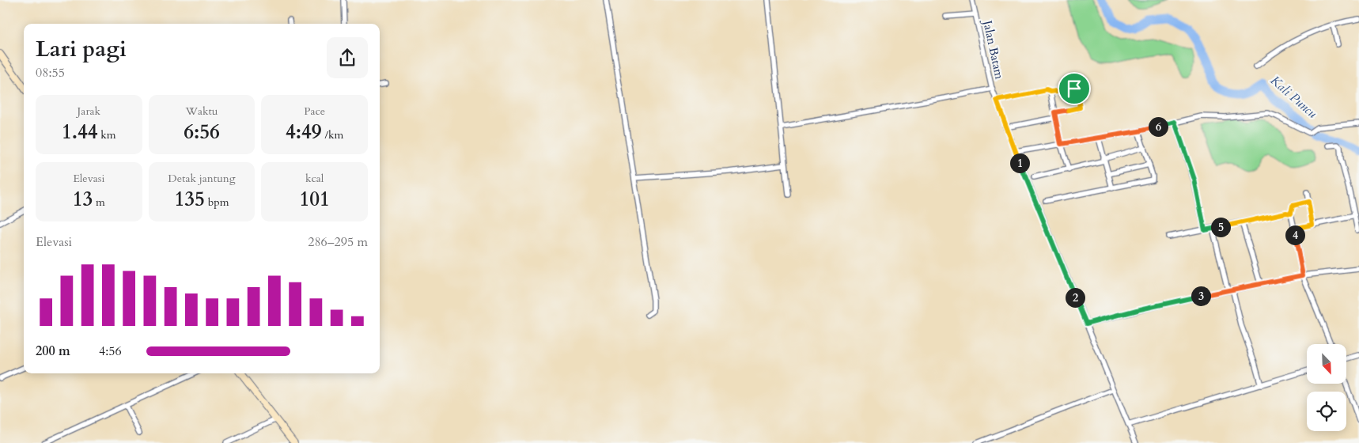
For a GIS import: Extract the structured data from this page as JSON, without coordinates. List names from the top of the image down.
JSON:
{
  "streets": {
    "street": ["Jalan Batam"]
  },
  "water": ["Kali Puncu"],
  "north": "bottom right",
  "page": {
    "heading": ["Lari pagi", "08:55"],
    "stats": [
      ["Jarak", "1.44 km"],
      ["Waktu", "6:56"],
      ["Pace", "4:49 /km"],
      ["Elevasi", "13 m"],
      ["Detak jantung", "135 bpm"],
      ["kcal", "101"]
    ],
    "pins": [
      "6",
      "1",
      "5",
      "4",
      "3",
      "2"
    ],
    "chart": ["Elevasi", "286–295 m"],
    "list": [
      {
        "name": "200 m",
        "note": "4:56"
      }
    ]
  }
}
